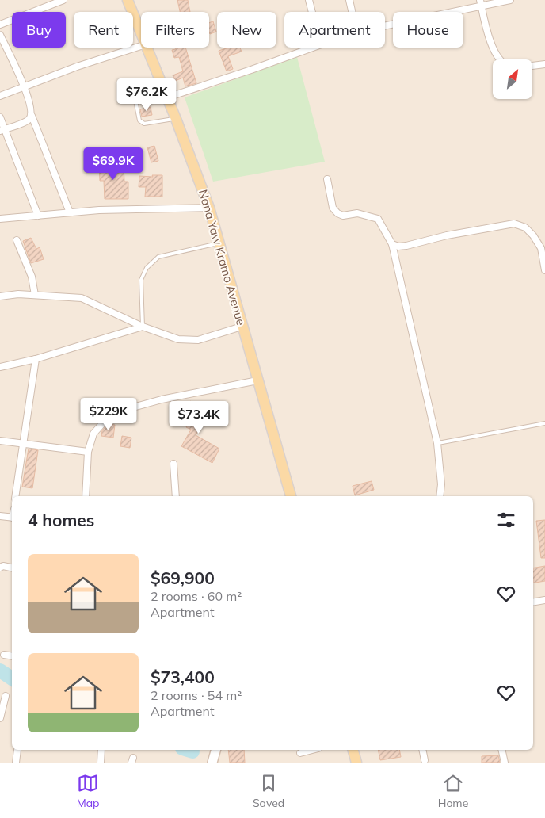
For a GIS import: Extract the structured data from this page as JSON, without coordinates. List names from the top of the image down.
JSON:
{
  "streets": {
    "main road": ["Nana Yaw Kramo Avenue"]
  },
  "north": "top right",
  "page": {
    "chip": [
      "Buy",
      "Rent",
      "Filters",
      "New",
      "Apartment",
      "House"
    ],
    "price": [
      "$76.2K",
      "$69.9K",
      "$229K",
      "$73.4K"
    ],
    "heading": "4 homes",
    "list": [
      {
        "name": "$69,900",
        "note": "2 rooms · 60 m² · Apartment"
      },
      {
        "name": "$73,400",
        "note": "2 rooms · 54 m² · Apartment"
      }
    ],
    "tabs": ["Map", "Saved", "Home"]
  }
}
